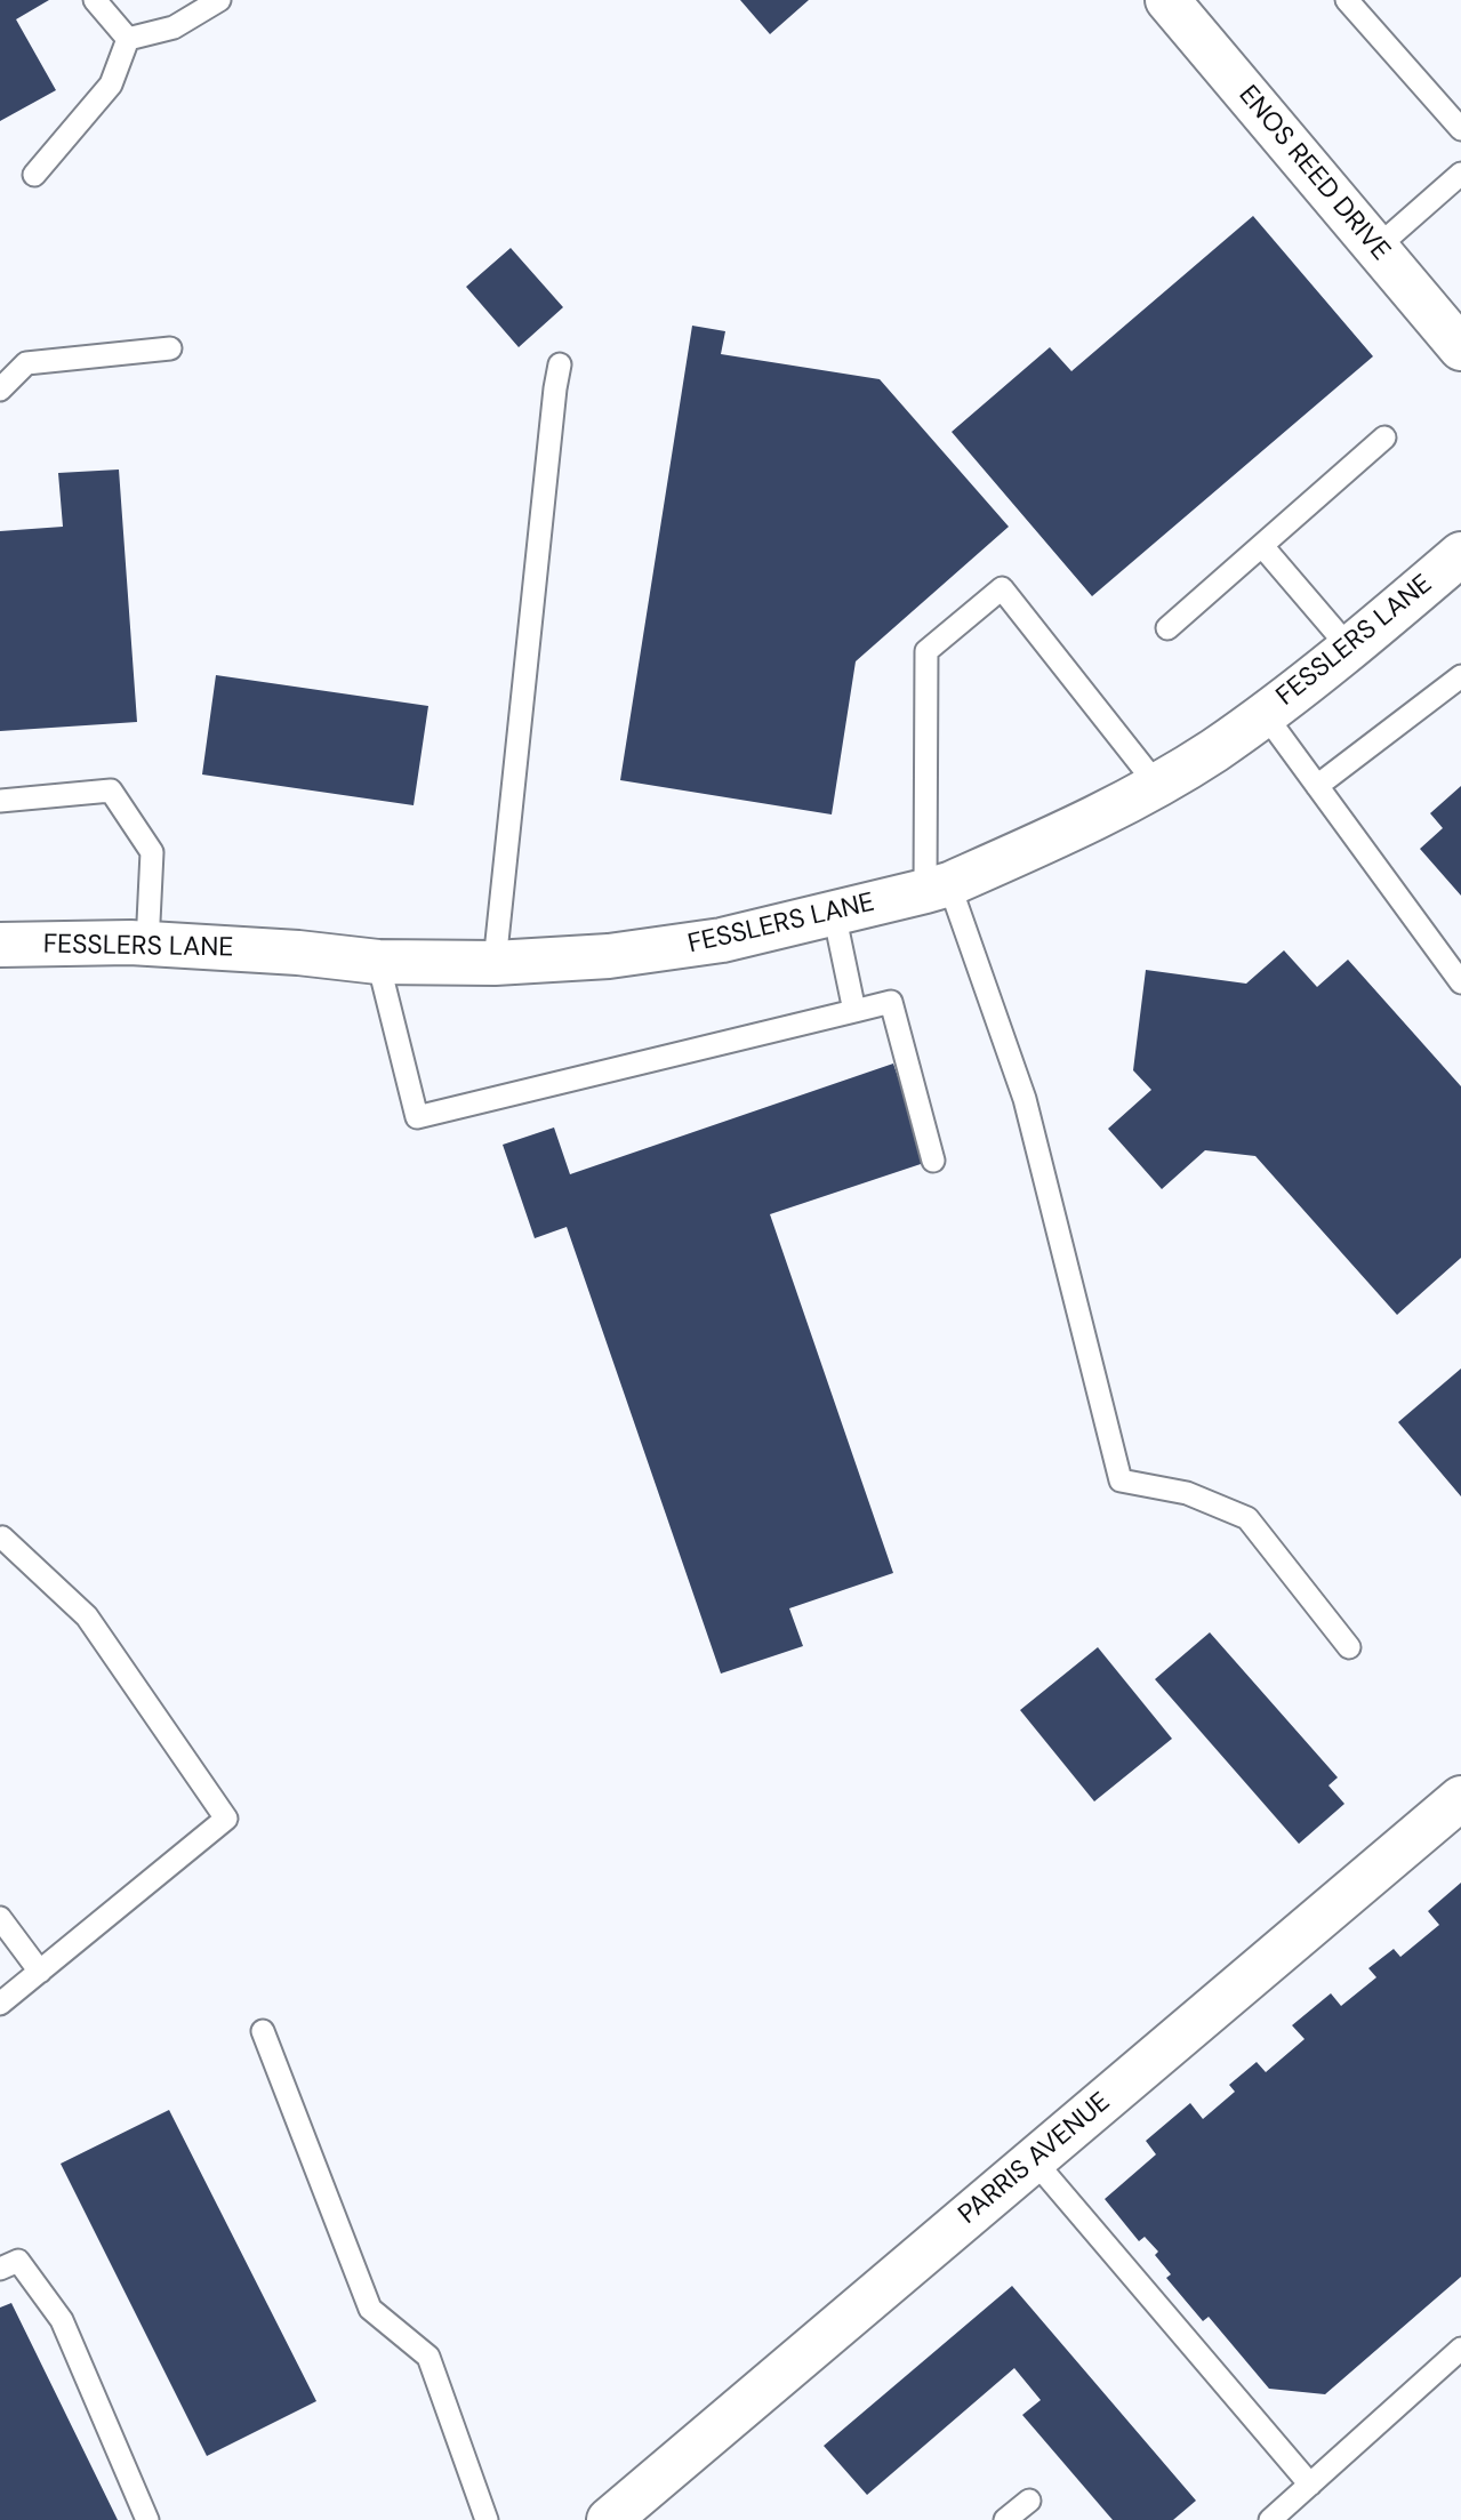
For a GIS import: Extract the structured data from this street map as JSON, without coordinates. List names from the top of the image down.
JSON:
{
  "streets": {
    "street": ["ENOS REED DRIVE", "FESSLERS LANE", "PARRIS AVENUE"]
  }
}
